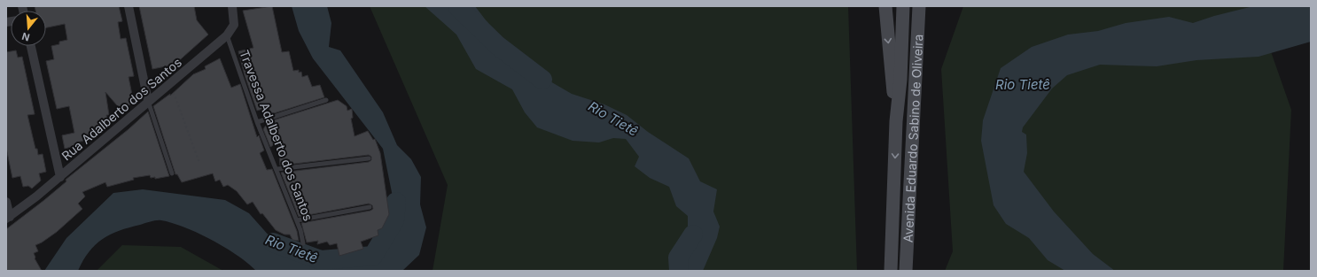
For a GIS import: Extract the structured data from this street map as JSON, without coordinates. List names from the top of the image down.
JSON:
{
  "streets": {
    "main road": ["Avenida Eduardo Sabino de Oliveira"],
    "street": ["Rua Adalberto dos Santos"],
    "lane": ["Travessa Adalberto dos Santos"]
  },
  "crossings": [
    ["Rua Adalberto dos Santos", "Travessa Adalberto dos Santos"]
  ],
  "water": ["Rio Tietê"],
  "north": "bottom"
}
